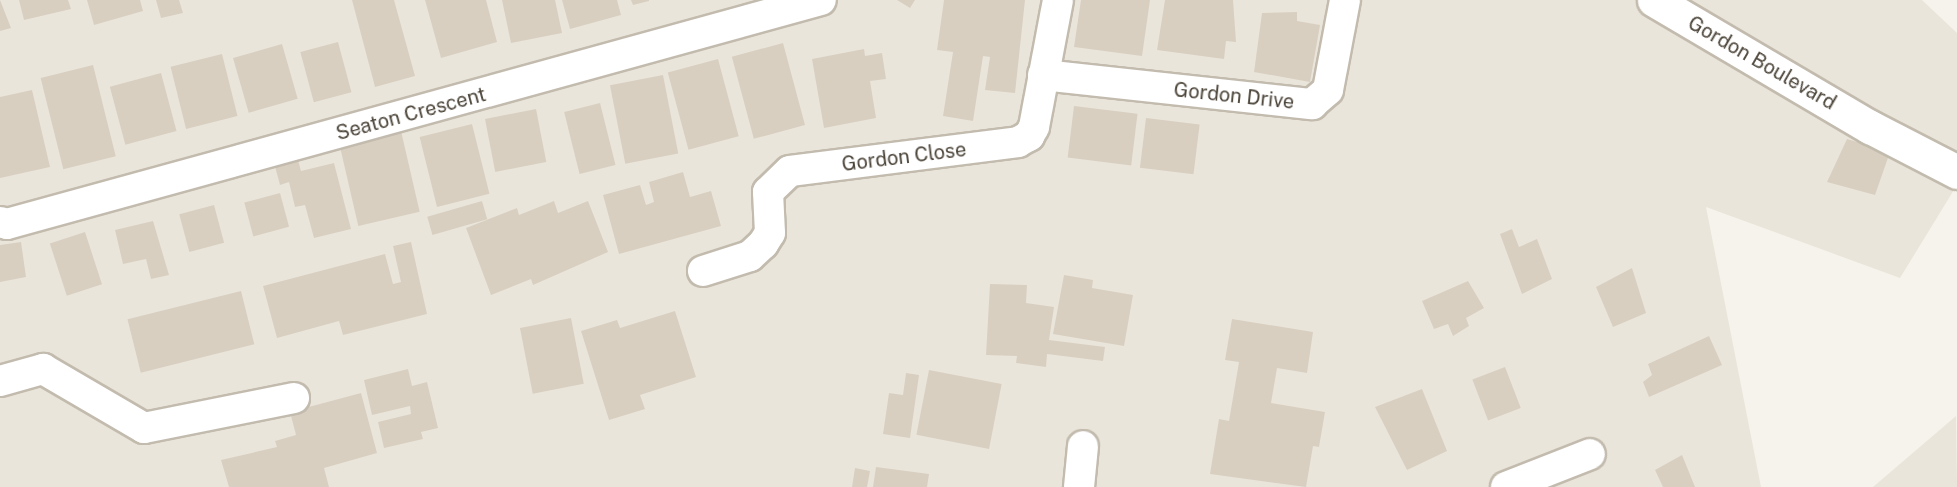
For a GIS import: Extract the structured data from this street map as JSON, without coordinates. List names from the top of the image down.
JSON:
{
  "streets": {
    "street": [
      "Gordon Boulevard",
      "Gordon Drive",
      "Seaton Crescent",
      "Gordon Close"
    ]
  },
  "crossings": [
    ["Gordon Drive", "Gordon Close"]
  ]
}
